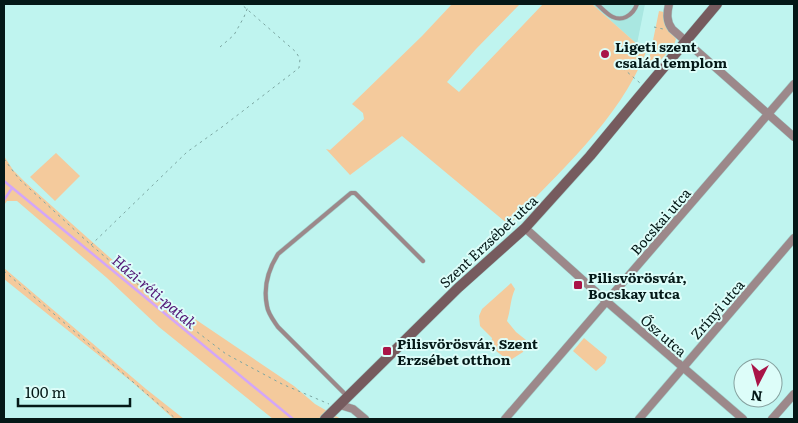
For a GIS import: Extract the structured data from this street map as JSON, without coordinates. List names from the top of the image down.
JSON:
{
  "streets": {
    "street": [
      "Bocskai utca",
      "Szent Erzsébet utca",
      "Zrínyi utca",
      "Ősz utca"
    ]
  },
  "crossings": [
    ["Bocskai utca", "Ősz utca"],
    ["Szent Erzsébet utca", "Ősz utca"],
    ["Zrínyi utca", "Ősz utca"]
  ],
  "water": ["Házi-réti-patak"],
  "places": {
    "other": ["Ligeti szent család templom"],
    "transit": ["Pilisvörösvár, Bocskay utca", "Pilisvörösvár, Szent Erzsébet otthon"]
  },
  "scale_bar": "100 m",
  "north": "bottom"
}
